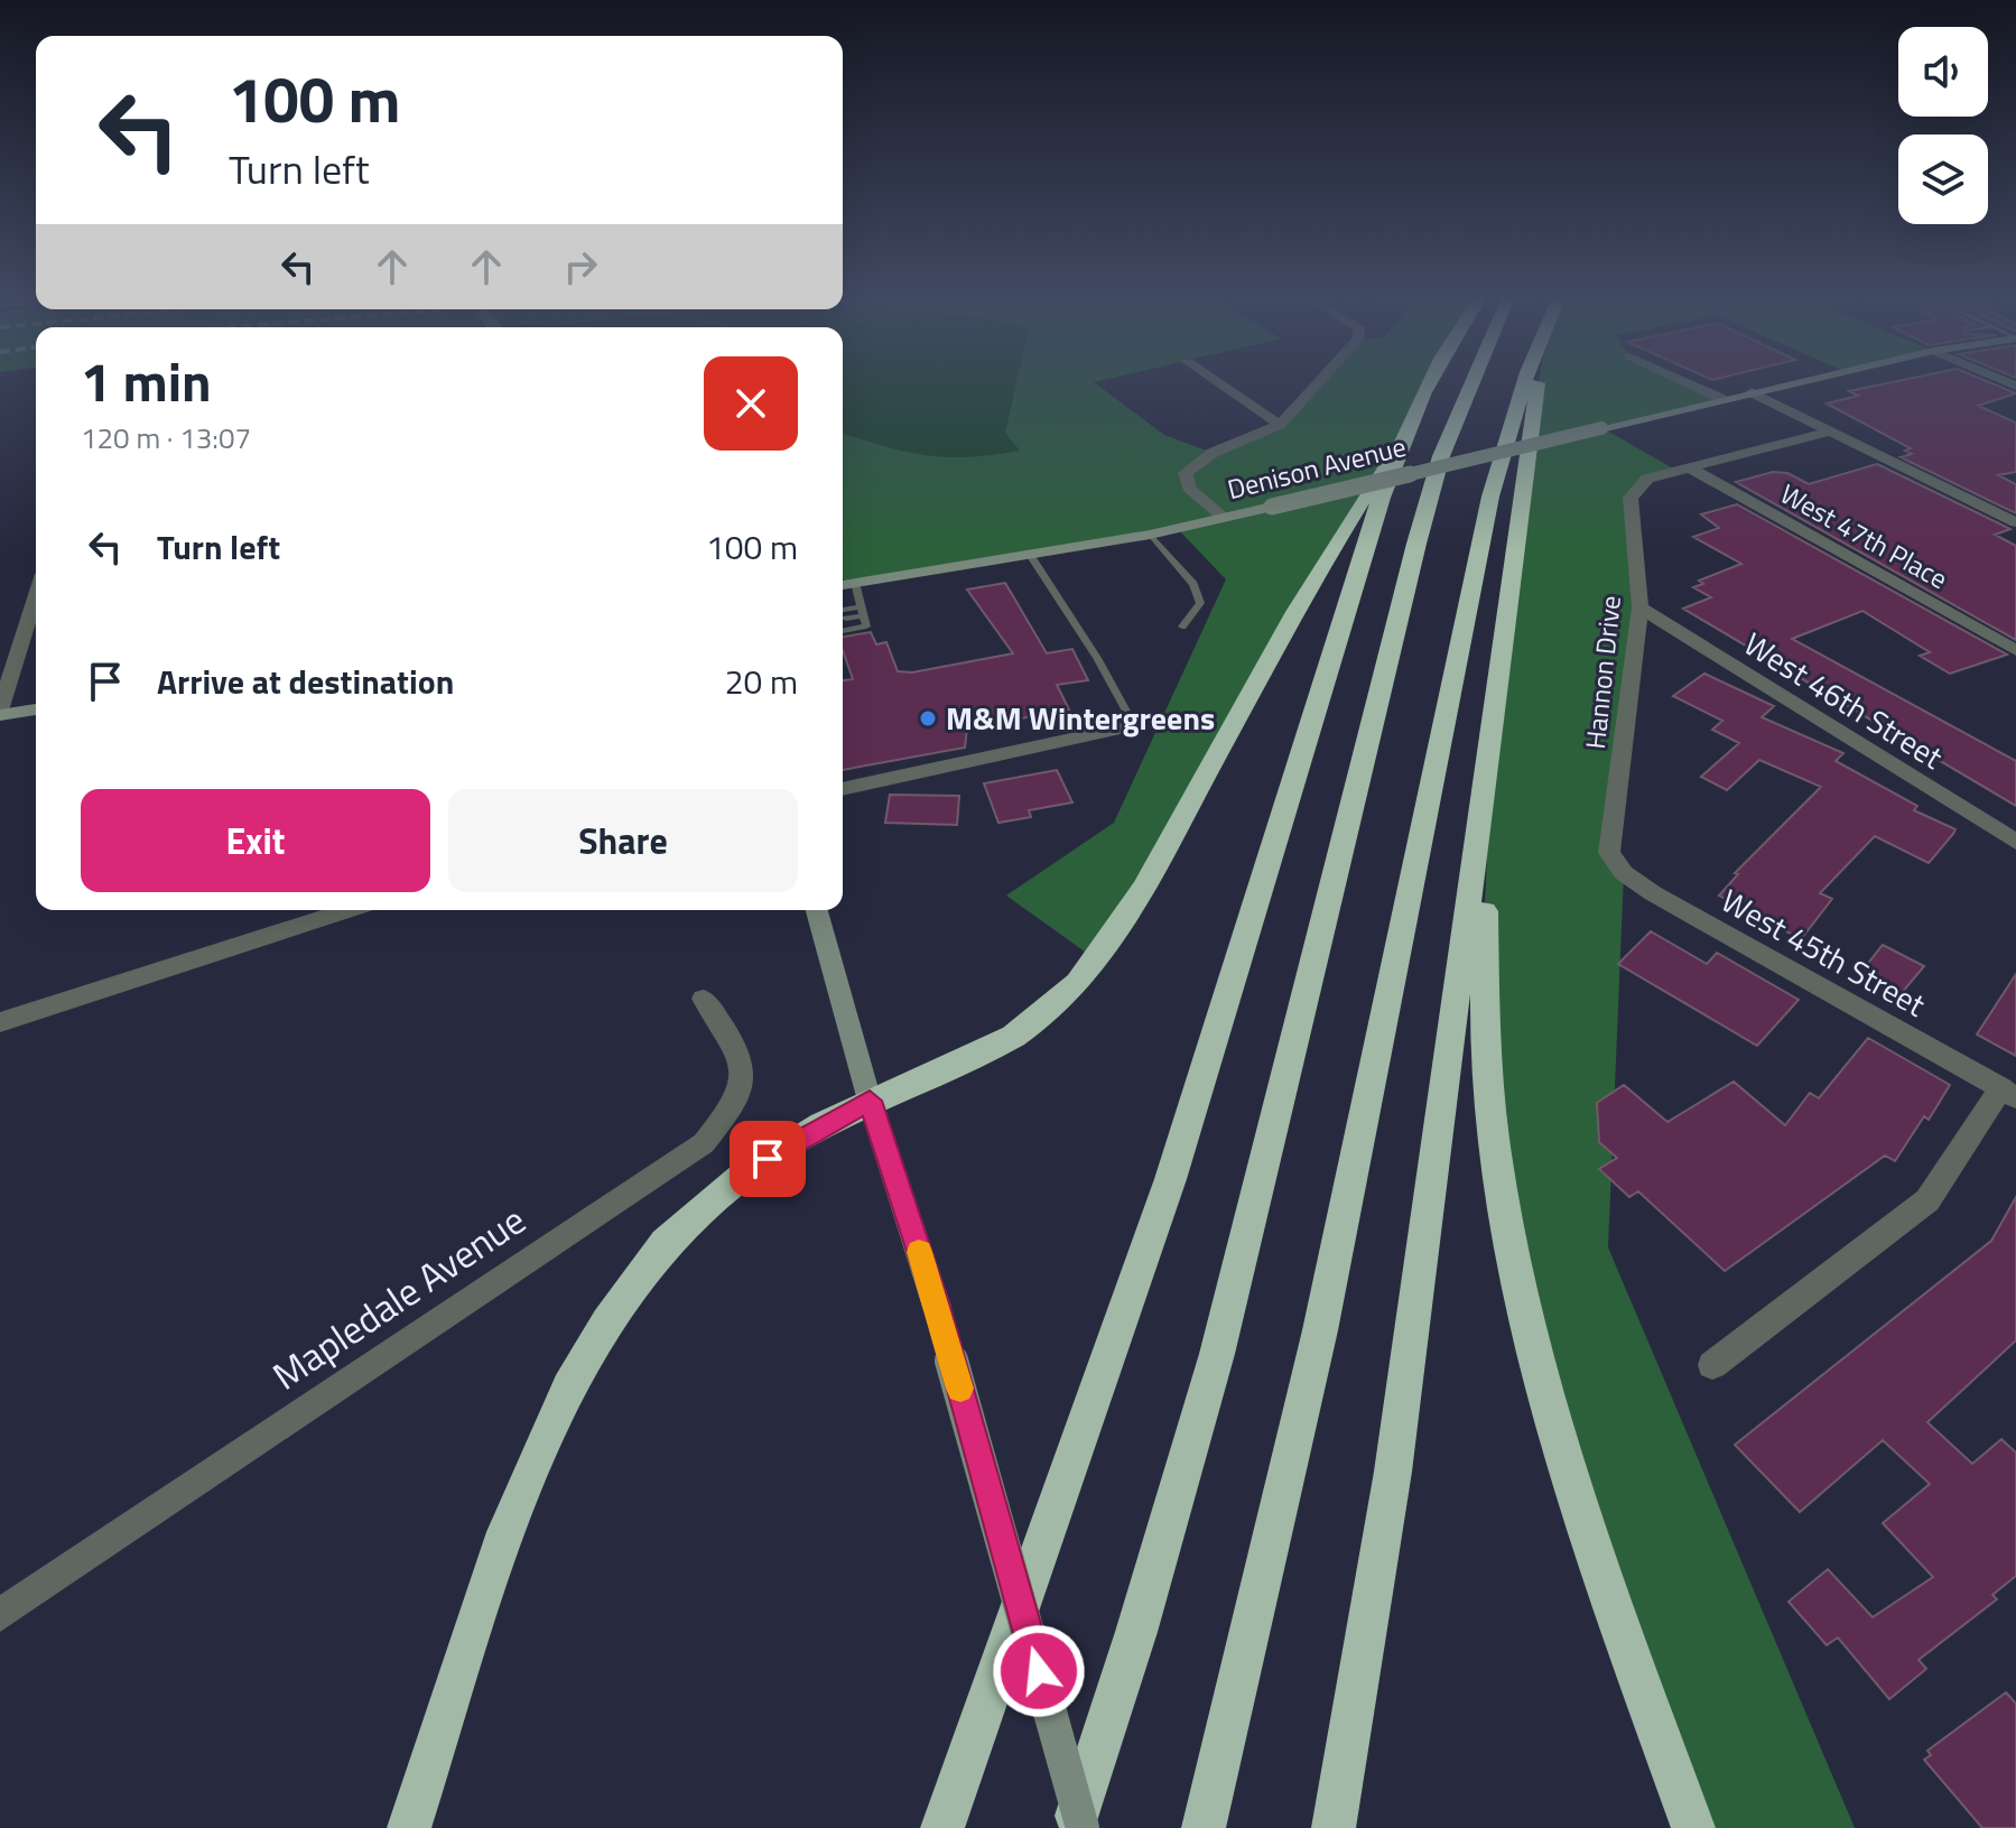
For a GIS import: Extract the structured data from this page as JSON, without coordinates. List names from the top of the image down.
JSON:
{
  "streets": {
    "main road": ["Denison Avenue"],
    "street": [
      "West 47th Place",
      "Hannon Drive",
      "West 46th Street",
      "West 45th Street",
      "Mapledale Avenue"
    ]
  },
  "crossings": [
    ["West 47th Place", "Hannon Drive"],
    ["Hannon Drive", "West 46th Street"],
    ["Hannon Drive", "West 45th Street"]
  ],
  "places": ["M&M Wintergreens"],
  "page": {
    "turn": ["100 m", "Turn left"],
    "heading": ["1 min", "120 m · 13:07"],
    "list": [
      {
        "name": "Turn left",
        "value": "100 m"
      },
      {
        "name": "Arrive at destination",
        "value": "20 m"
      }
    ],
    "buttons": ["Exit", "Share"]
  }
}
